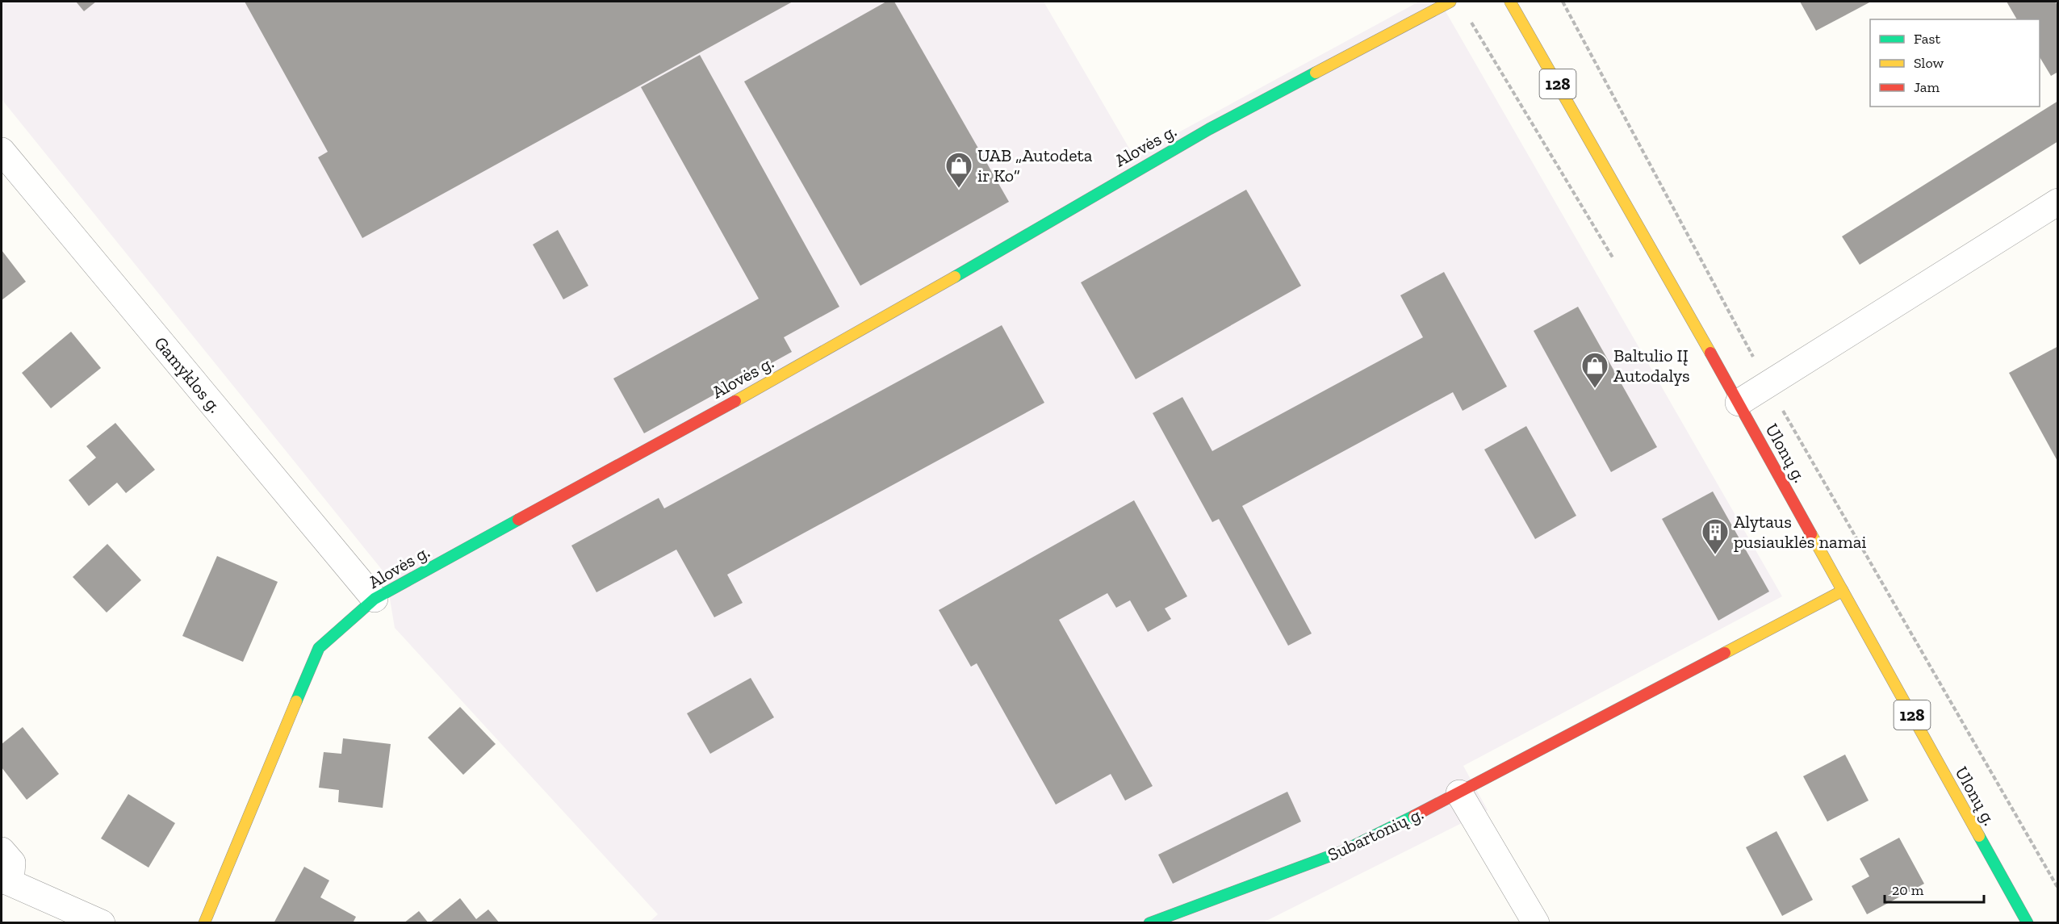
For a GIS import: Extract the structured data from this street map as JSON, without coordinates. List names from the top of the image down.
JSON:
{
  "streets": {
    "street": [
      "128",
      "Alovės g.",
      "Gamyklos g.",
      "Ulonų g.",
      "Subartonių g."
    ]
  },
  "crossings": [
    ["Alovės g.", "Gamyklos g."],
    ["Ulonų g.", "Subartonių g."]
  ],
  "places": {
    "shop": ["UAB „Autodeta ir Ko“", "Baltulio IĮ Autodalys"],
    "building": ["Alytaus pusiauklės namai"]
  },
  "legend": ["Fast", "Slow", "Jam"],
  "scale_bar": "20 m"
}
